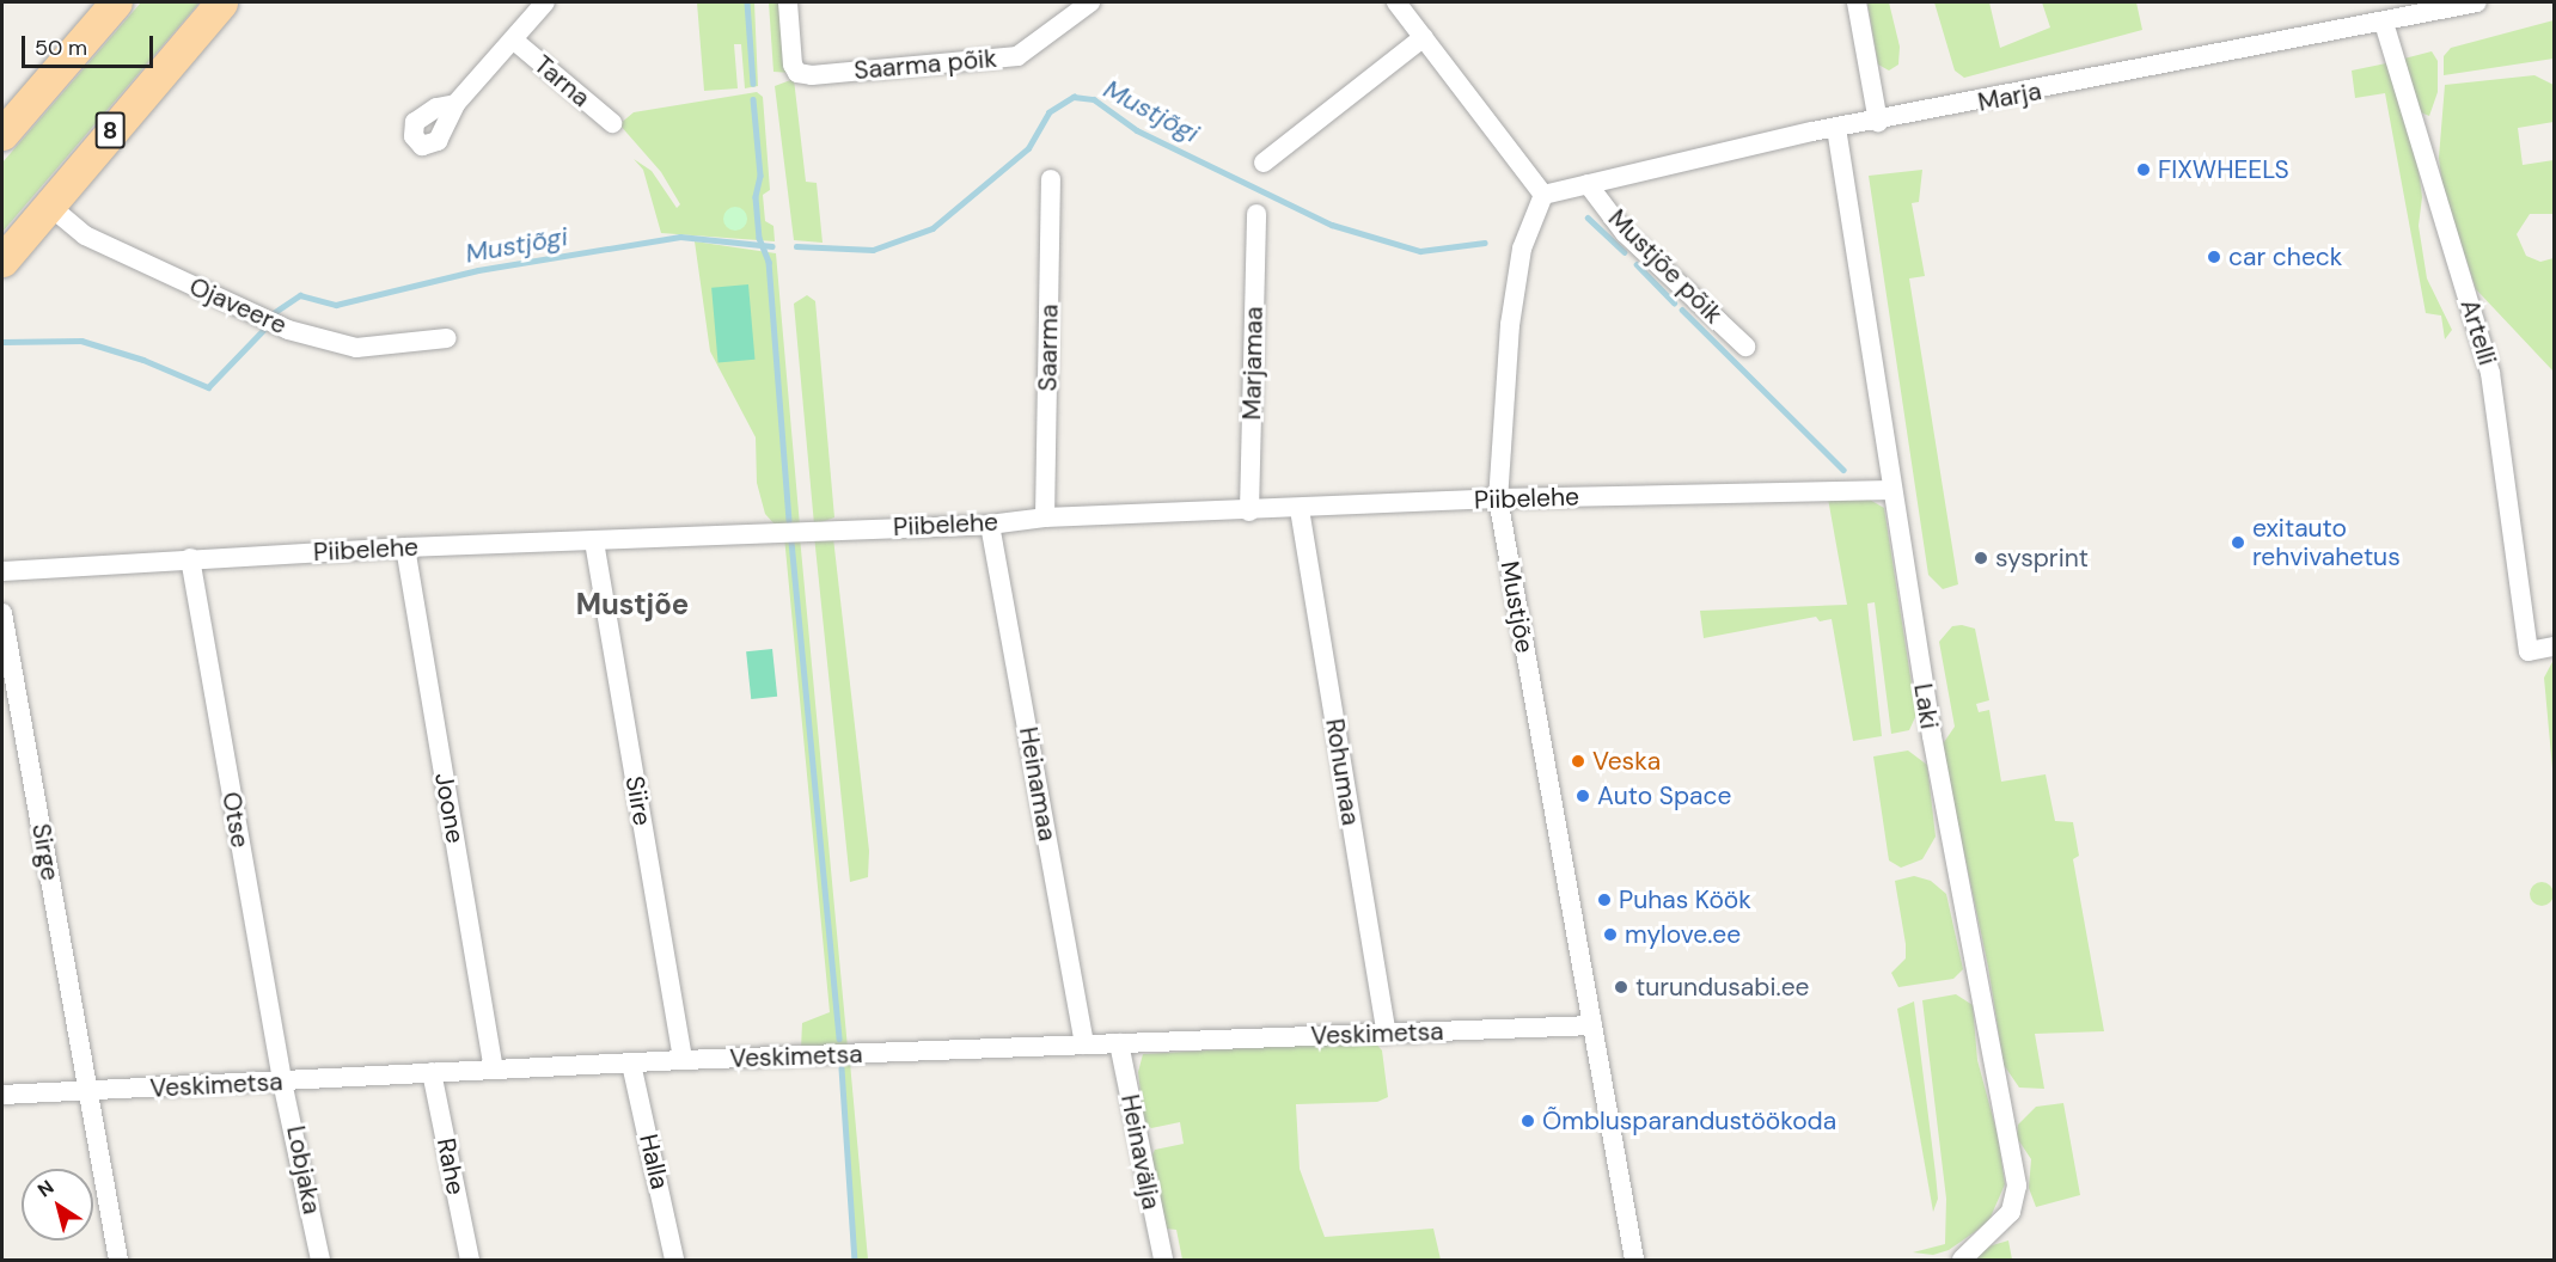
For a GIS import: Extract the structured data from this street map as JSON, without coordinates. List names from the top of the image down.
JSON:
{
  "streets": {
    "main road": ["8"],
    "street": [
      "Saarma põik",
      "Tarna",
      "Marja",
      "Mustjõe põik",
      "Ojaveere",
      "Artelli",
      "Saarma",
      "Marjamaa",
      "Piibelehe",
      "Mustjõe",
      "Laki",
      "Rohumaa",
      "Heinamaa",
      "Siire",
      "Joone",
      "Otse",
      "Sirge",
      "Veskimetsa",
      "Heinavälja",
      "Halla",
      "Rahe",
      "Lobjaka"
    ]
  },
  "crossings": [
    ["Marja", "Mustjõe põik"],
    ["Marja", "Artelli"],
    ["Marja", "Mustjõe"],
    ["Marja", "Laki"],
    ["8", "Ojaveere"],
    ["Saarma", "Piibelehe"],
    ["Marjamaa", "Piibelehe"],
    ["Piibelehe", "Mustjõe"],
    ["Piibelehe", "Laki"],
    ["Piibelehe", "Rohumaa"],
    ["Piibelehe", "Heinamaa"],
    ["Piibelehe", "Siire"],
    ["Piibelehe", "Joone"],
    ["Piibelehe", "Otse"],
    ["Mustjõe", "Veskimetsa"],
    ["Rohumaa", "Veskimetsa"],
    ["Heinamaa", "Veskimetsa"],
    ["Siire", "Veskimetsa"],
    ["Joone", "Veskimetsa"],
    ["Otse", "Veskimetsa"],
    ["Otse", "Lobjaka"],
    ["Sirge", "Veskimetsa"],
    ["Veskimetsa", "Heinavälja"],
    ["Veskimetsa", "Halla"],
    ["Veskimetsa", "Rahe"],
    ["Veskimetsa", "Lobjaka"]
  ],
  "districts": ["Mustjõe"],
  "water": ["Mustjõgi"],
  "places": [
    "FIXWHEELS",
    "car check",
    "exitauto rehvivahetus",
    "sysprint",
    "Veska",
    "Auto Space",
    "Puhas Köök",
    "mylove.ee",
    "turundusabi.ee",
    "Õmblusparandustöökoda"
  ],
  "scale_bar": "50 m",
  "north": "top left"
}
